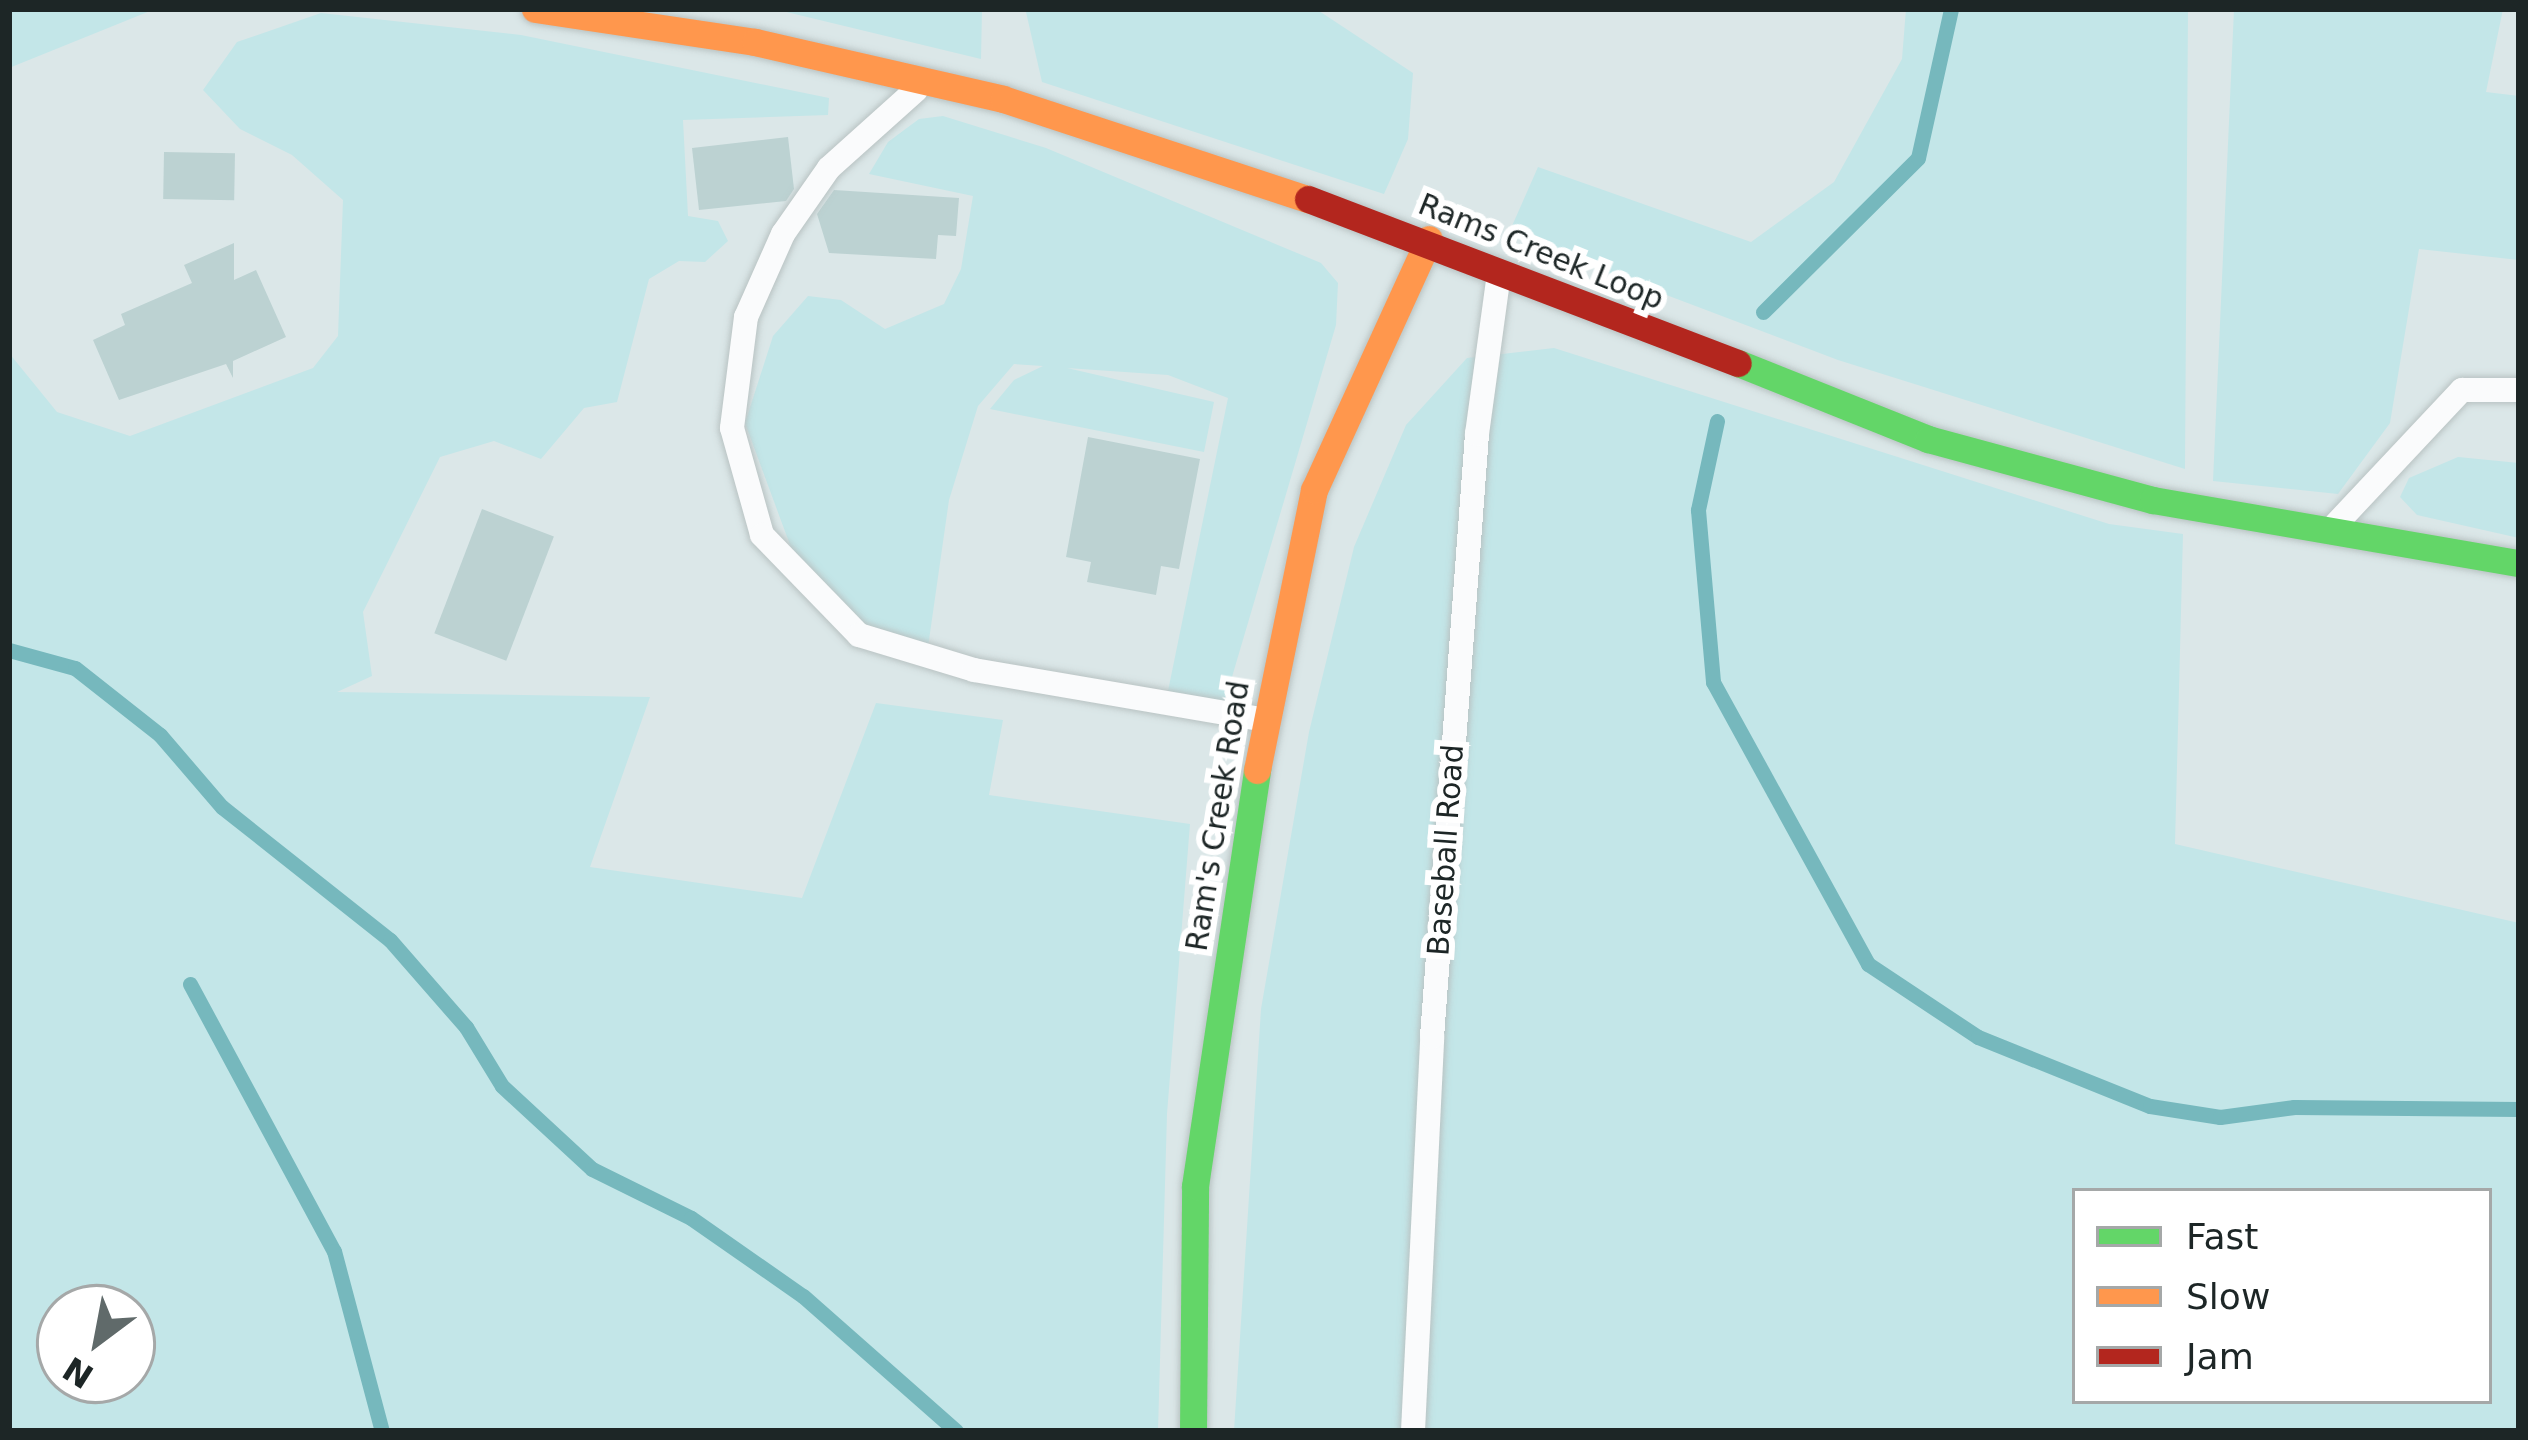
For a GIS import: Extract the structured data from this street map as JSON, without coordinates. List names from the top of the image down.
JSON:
{
  "streets": {
    "street": ["Rams Creek Loop", "Ram's Creek Road"],
    "lane": ["Baseball Road"]
  },
  "crossings": [
    ["Rams Creek Loop", "Ram's Creek Road"],
    ["Rams Creek Loop", "Baseball Road"]
  ],
  "legend": ["Fast", "Slow", "Jam"],
  "north": "bottom left"
}
